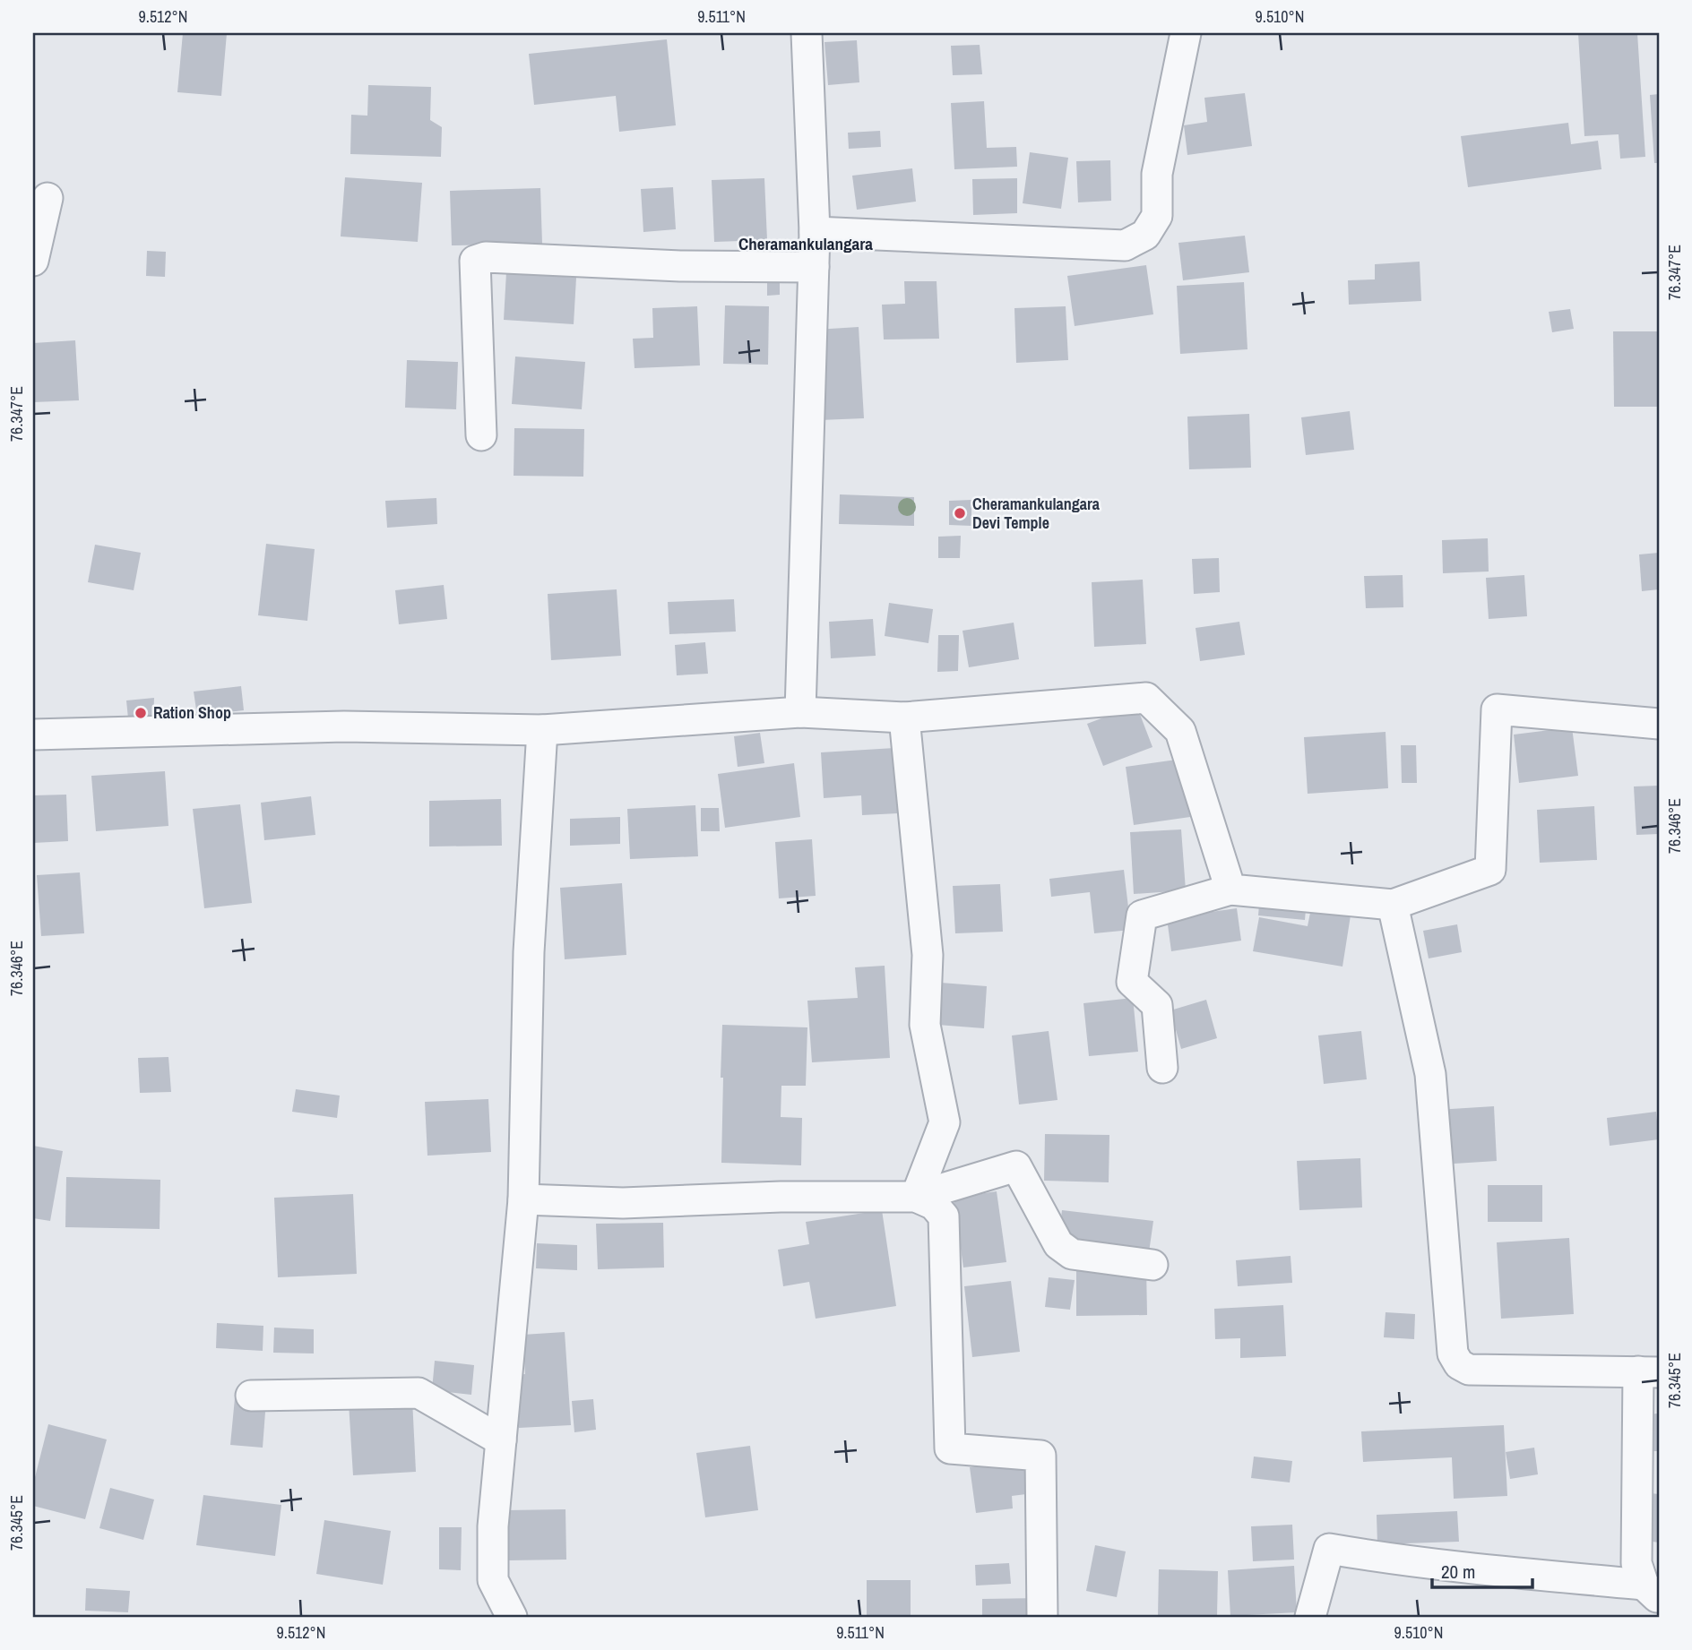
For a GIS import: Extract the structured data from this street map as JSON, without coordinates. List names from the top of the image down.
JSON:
{
  "districts": ["Cheramankulangara"],
  "places": ["Cheramankulangara Devi Temple", "Ration Shop"],
  "scale_bar": "20 m",
  "coordinates": [
    "9.512°N",
    "9.511°N",
    "9.510°N",
    "76.347°E",
    "76.346°E",
    "76.345°E"
  ]
}
